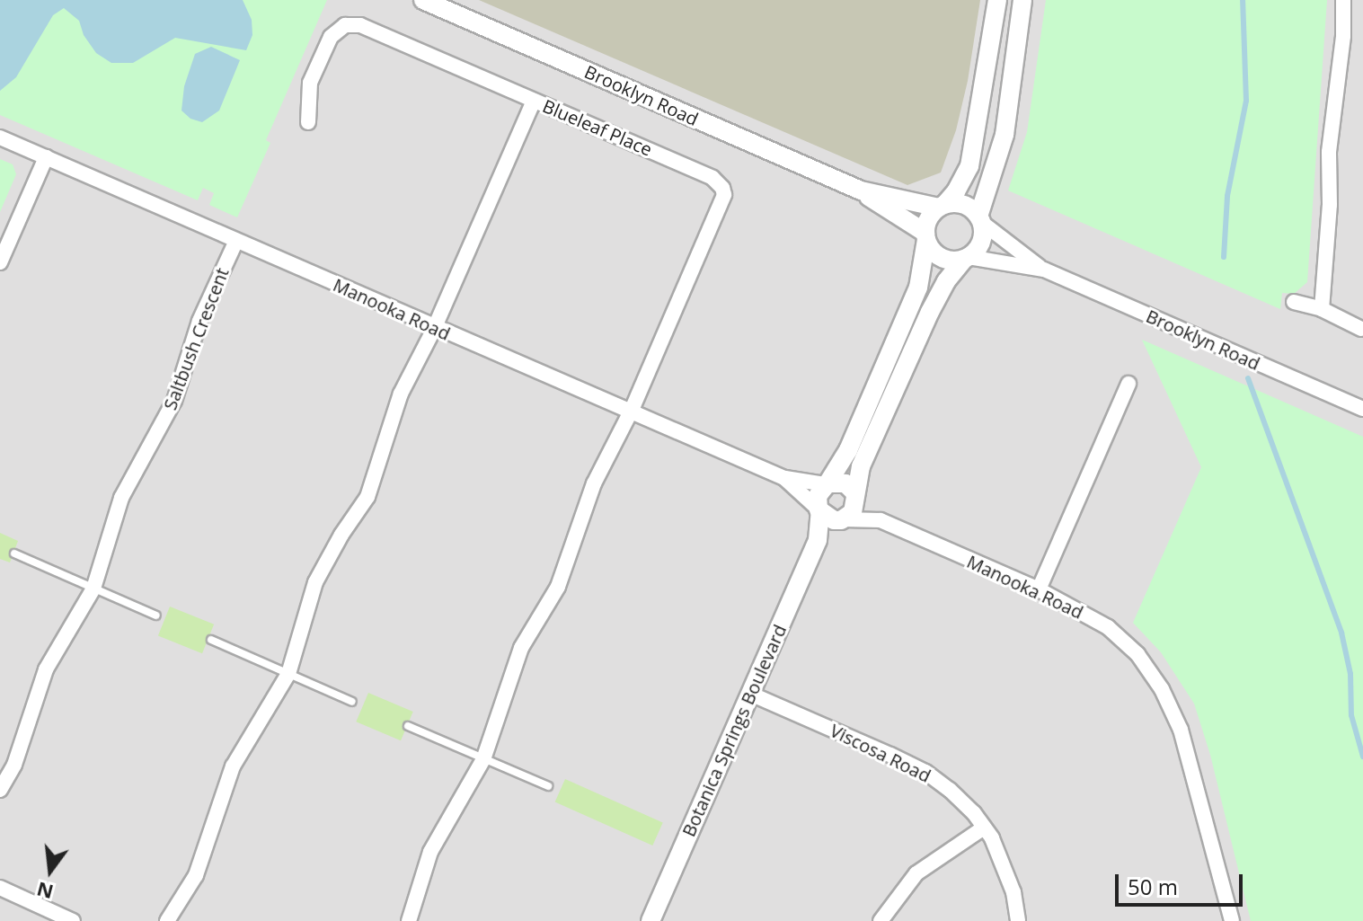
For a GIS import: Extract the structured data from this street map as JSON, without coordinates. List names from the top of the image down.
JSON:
{
  "streets": {
    "street": [
      "Brooklyn Road",
      "Blueleaf Place",
      "Manooka Road",
      "Saltbush Crescent",
      "Botanica Springs Boulevard",
      "Viscosa Road"
    ]
  },
  "crossings": [
    ["Blueleaf Place", "Manooka Road"],
    ["Manooka Road", "Saltbush Crescent"],
    ["Manooka Road", "Botanica Springs Boulevard"],
    ["Botanica Springs Boulevard", "Viscosa Road"]
  ],
  "scale_bar": "50 m",
  "north": "bottom"
}
